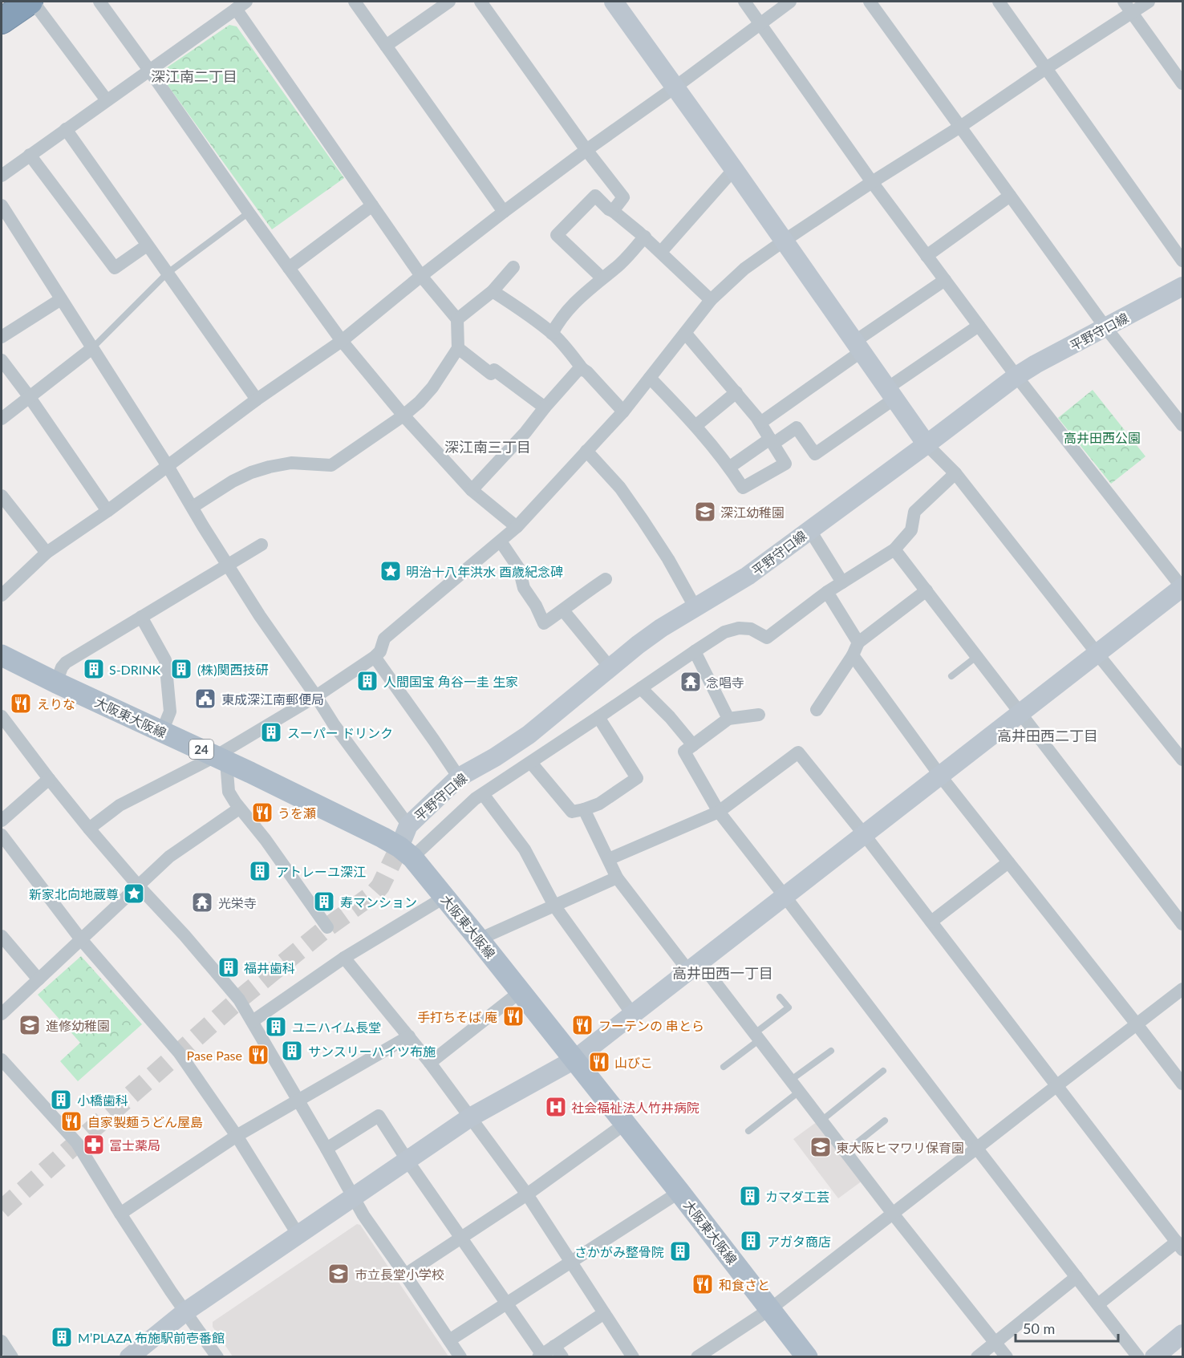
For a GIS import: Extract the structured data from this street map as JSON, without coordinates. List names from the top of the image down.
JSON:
{
  "streets": {
    "main road": ["大阪東大阪線", "24"],
    "street": ["平野守口線"]
  },
  "crossings": [
    ["平野守口線", "大阪東大阪線"]
  ],
  "districts": [
    "深江南二丁目",
    "深江南三丁目",
    "高井田西二丁目",
    "高井田西一丁目"
  ],
  "parks": ["高井田西公園"],
  "places": {
    "school or university": [
      "深江幼稚園",
      "進修幼稚園",
      "東大阪ヒマワリ保育園",
      "市立長堂小学校"
    ],
    "place": ["明治十八年洪水 酉歳紀念碑", "新家北向地蔵尊"],
    "building": [
      "S-DRINK",
      "(株)関西技研",
      "人間国宝 角谷一圭 生家",
      "スーパー ドリンク",
      "アトレーユ深江",
      "寿マンション",
      "福井歯科",
      "ユニハイム長堂",
      "サンスリーハイツ布施",
      "小橋歯科",
      "カマダ工芸",
      "アガタ商店",
      "さかがみ整骨院",
      "M’PLAZA 布施駅前壱番館"
    ],
    "temple": ["念唱寺", "光栄寺"],
    "public building": ["東成深江南郵便局"],
    "restaurant": [
      "えりな",
      "うを瀬",
      "手打ちそば 庵",
      "フーテンの 串とら",
      "Pase Pase",
      "山びこ",
      "自家製麺うどん屋島",
      "和食さと"
    ],
    "hospital": ["社会福祉法人竹井病院"],
    "pharmacy": ["冨士薬局"]
  },
  "scale_bar": "50 m"
}
